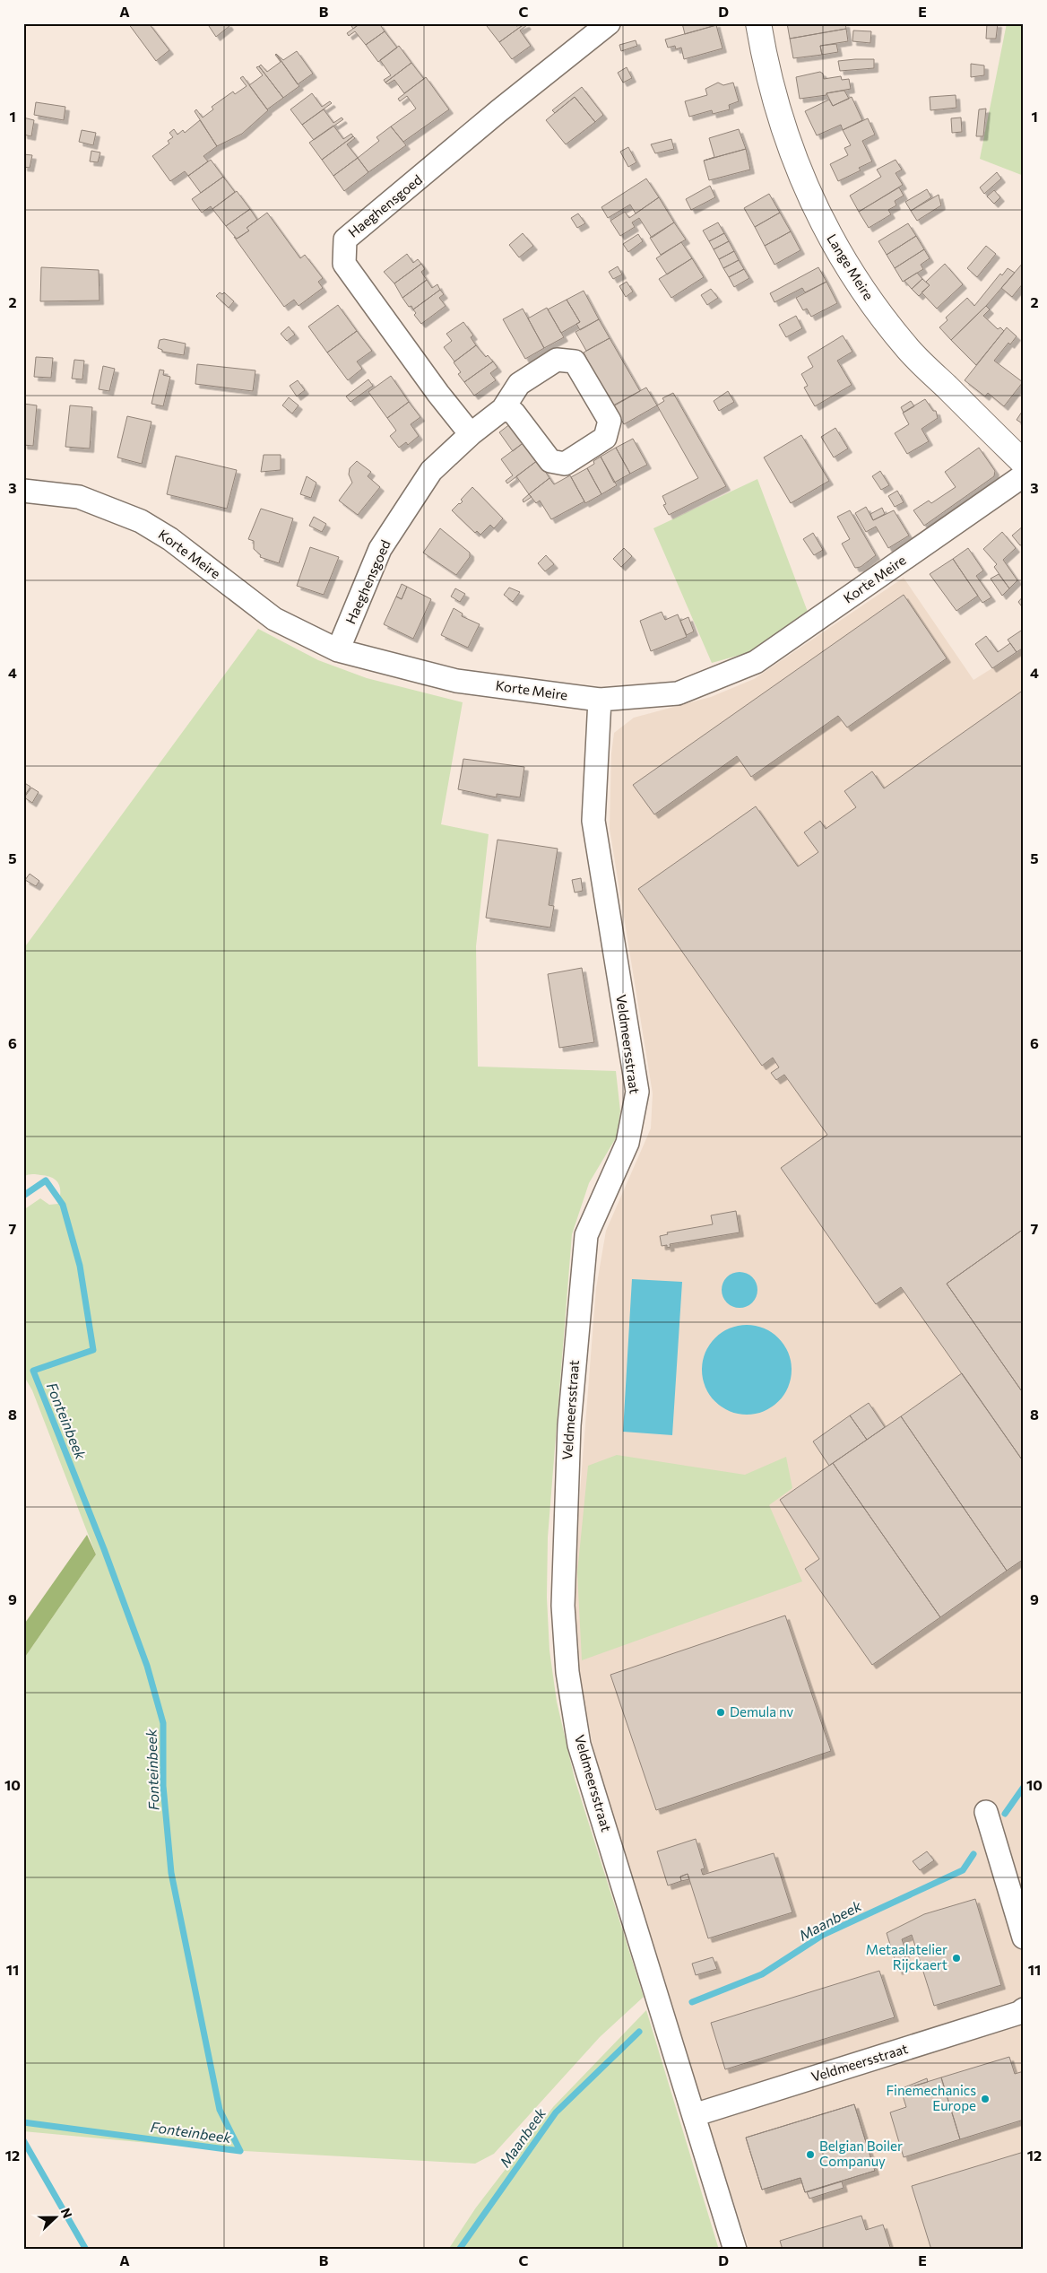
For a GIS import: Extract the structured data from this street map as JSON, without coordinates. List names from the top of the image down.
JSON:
{
  "streets": {
    "street": [
      "Haeghensgoed",
      "Lange Meire",
      "Korte Meire",
      "Veldmeersstraat"
    ]
  },
  "crossings": [
    ["Haeghensgoed", "Korte Meire"],
    ["Korte Meire", "Veldmeersstraat"]
  ],
  "water": ["Fonteinbeek", "Maanbeek"],
  "places": [
    "Demula nv",
    "Metaalatelier Rijckaert",
    "Finemechanics Europe",
    "Belgian Boiler Companuy"
  ],
  "north": "right",
  "grid": {
    "columns": [
      "A",
      "B",
      "C",
      "D",
      "E"
    ],
    "rows": [
      "1",
      "2",
      "3",
      "4",
      "5",
      "6",
      "7",
      "8",
      "9",
      "10",
      "11",
      "12"
    ]
  }
}
